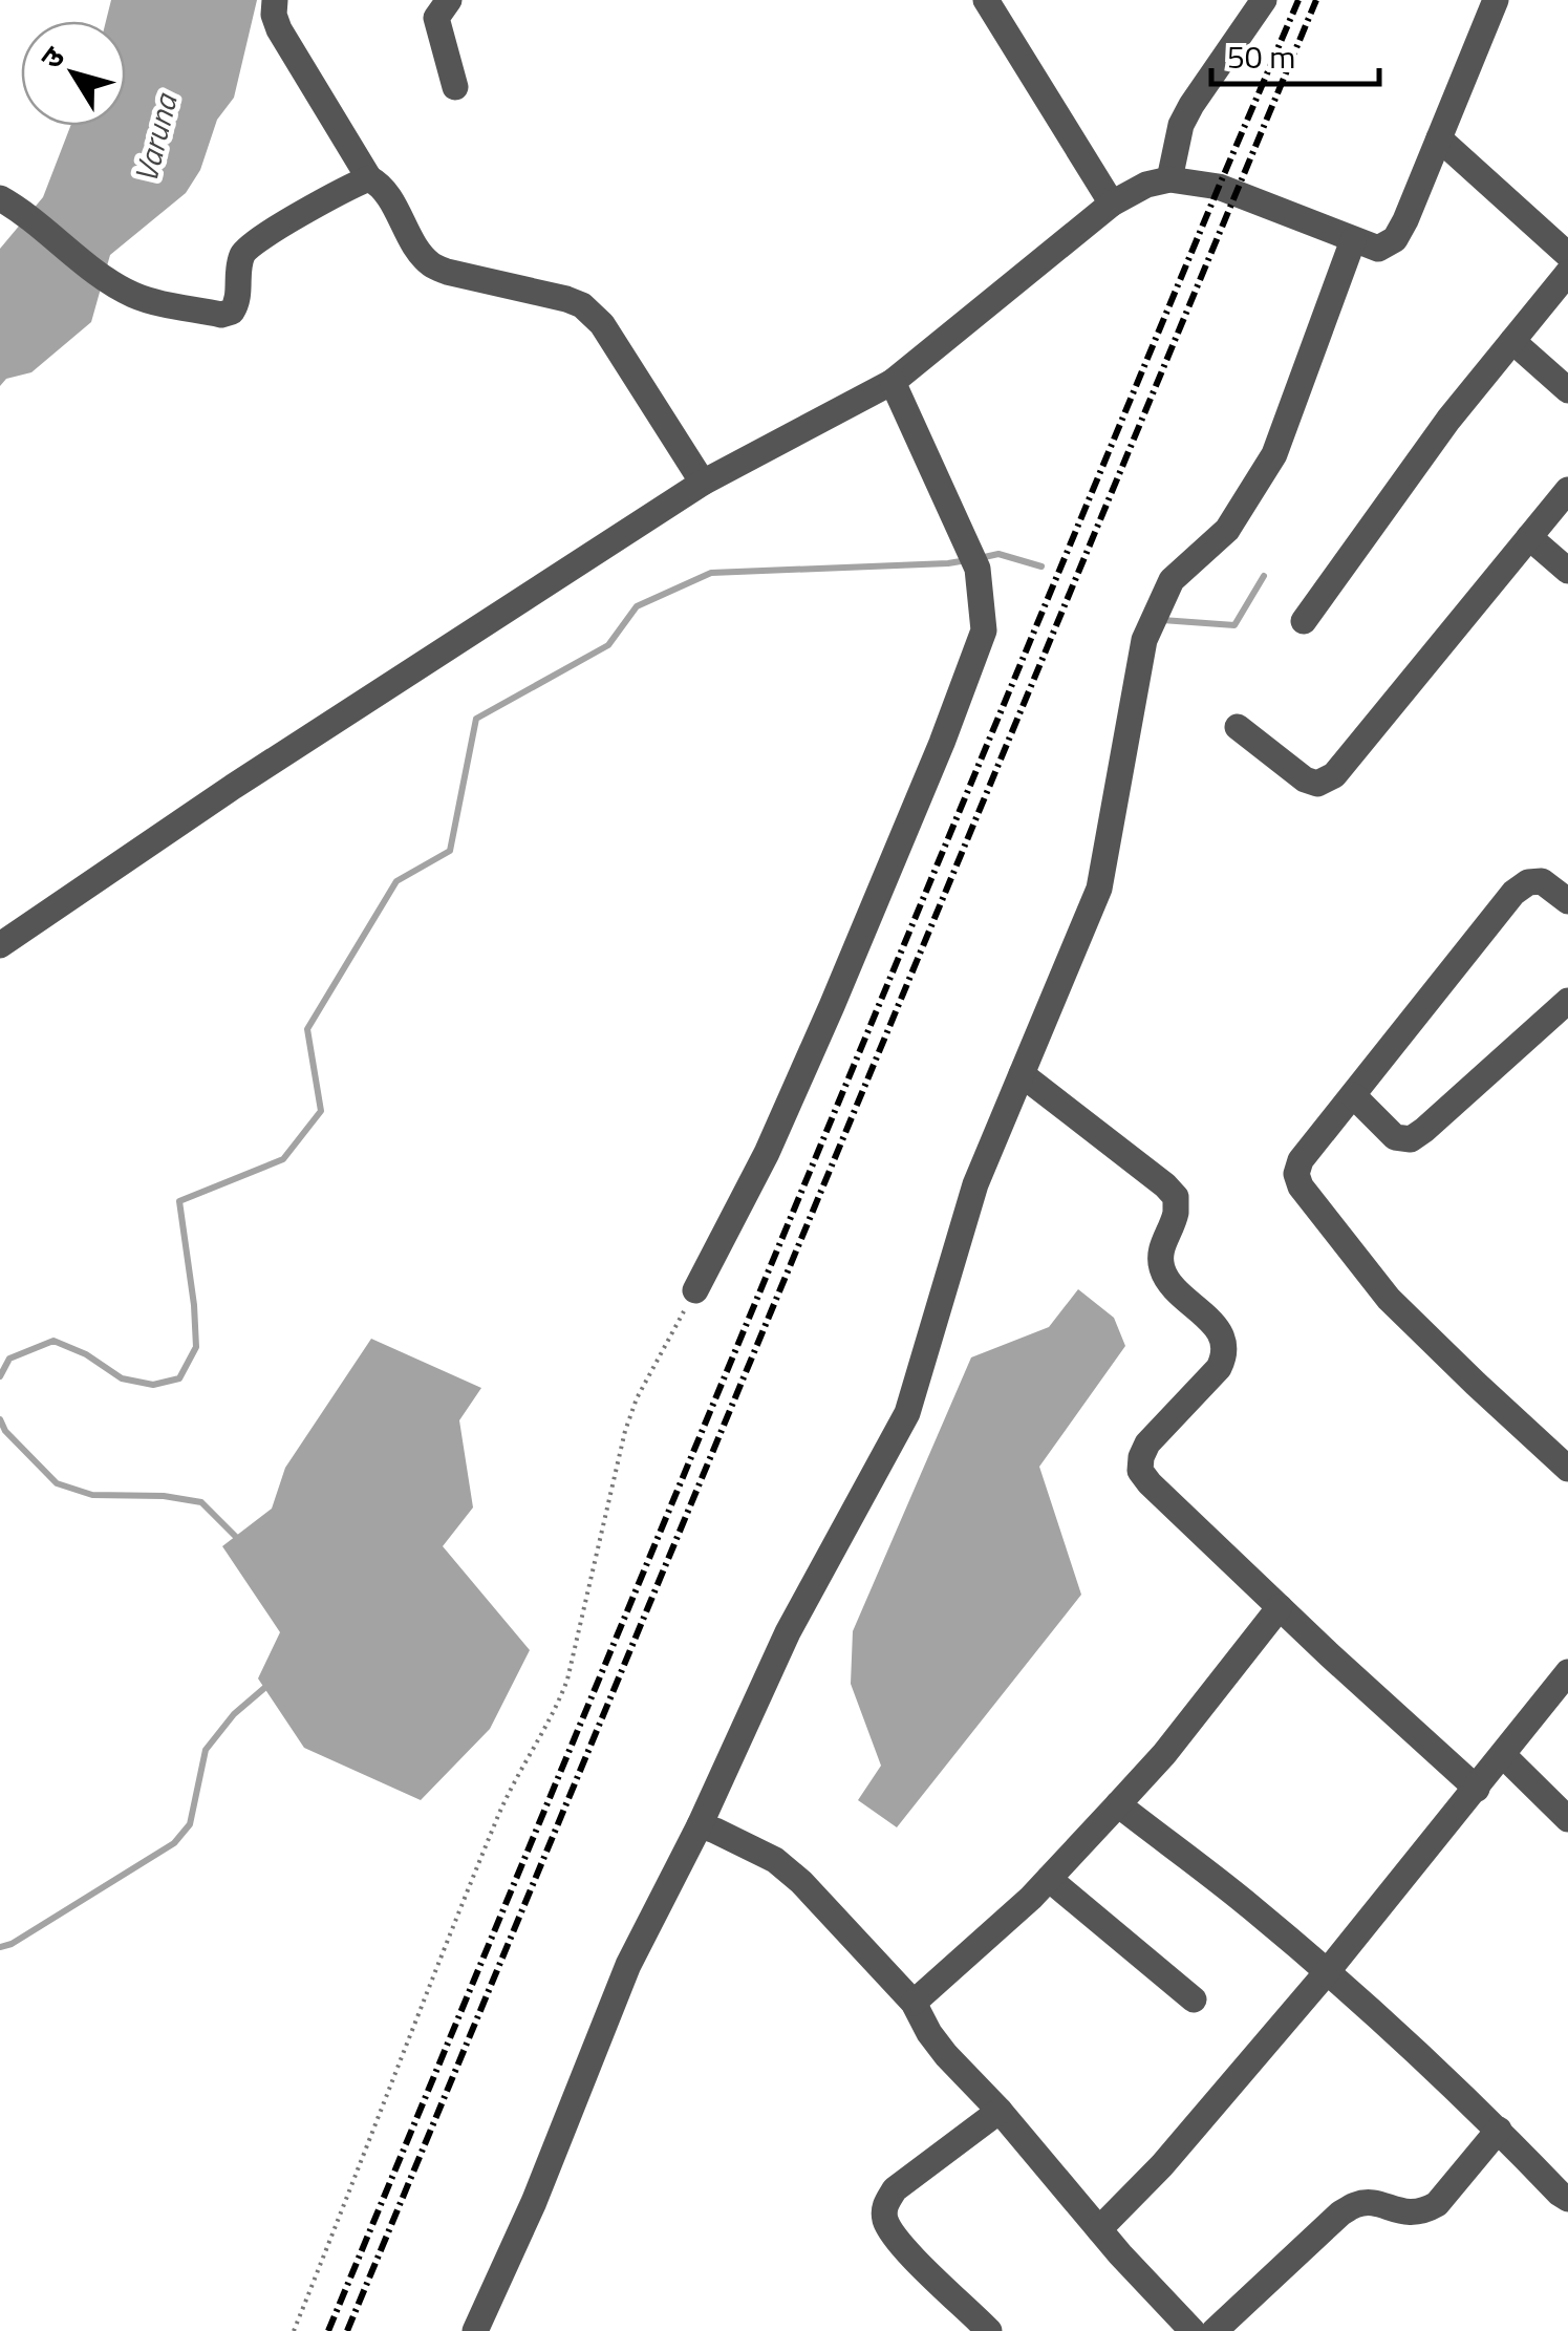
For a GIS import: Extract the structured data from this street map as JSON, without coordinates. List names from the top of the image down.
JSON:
{
  "water": ["Varuna"],
  "scale_bar": "50 m",
  "north": "top left"
}
